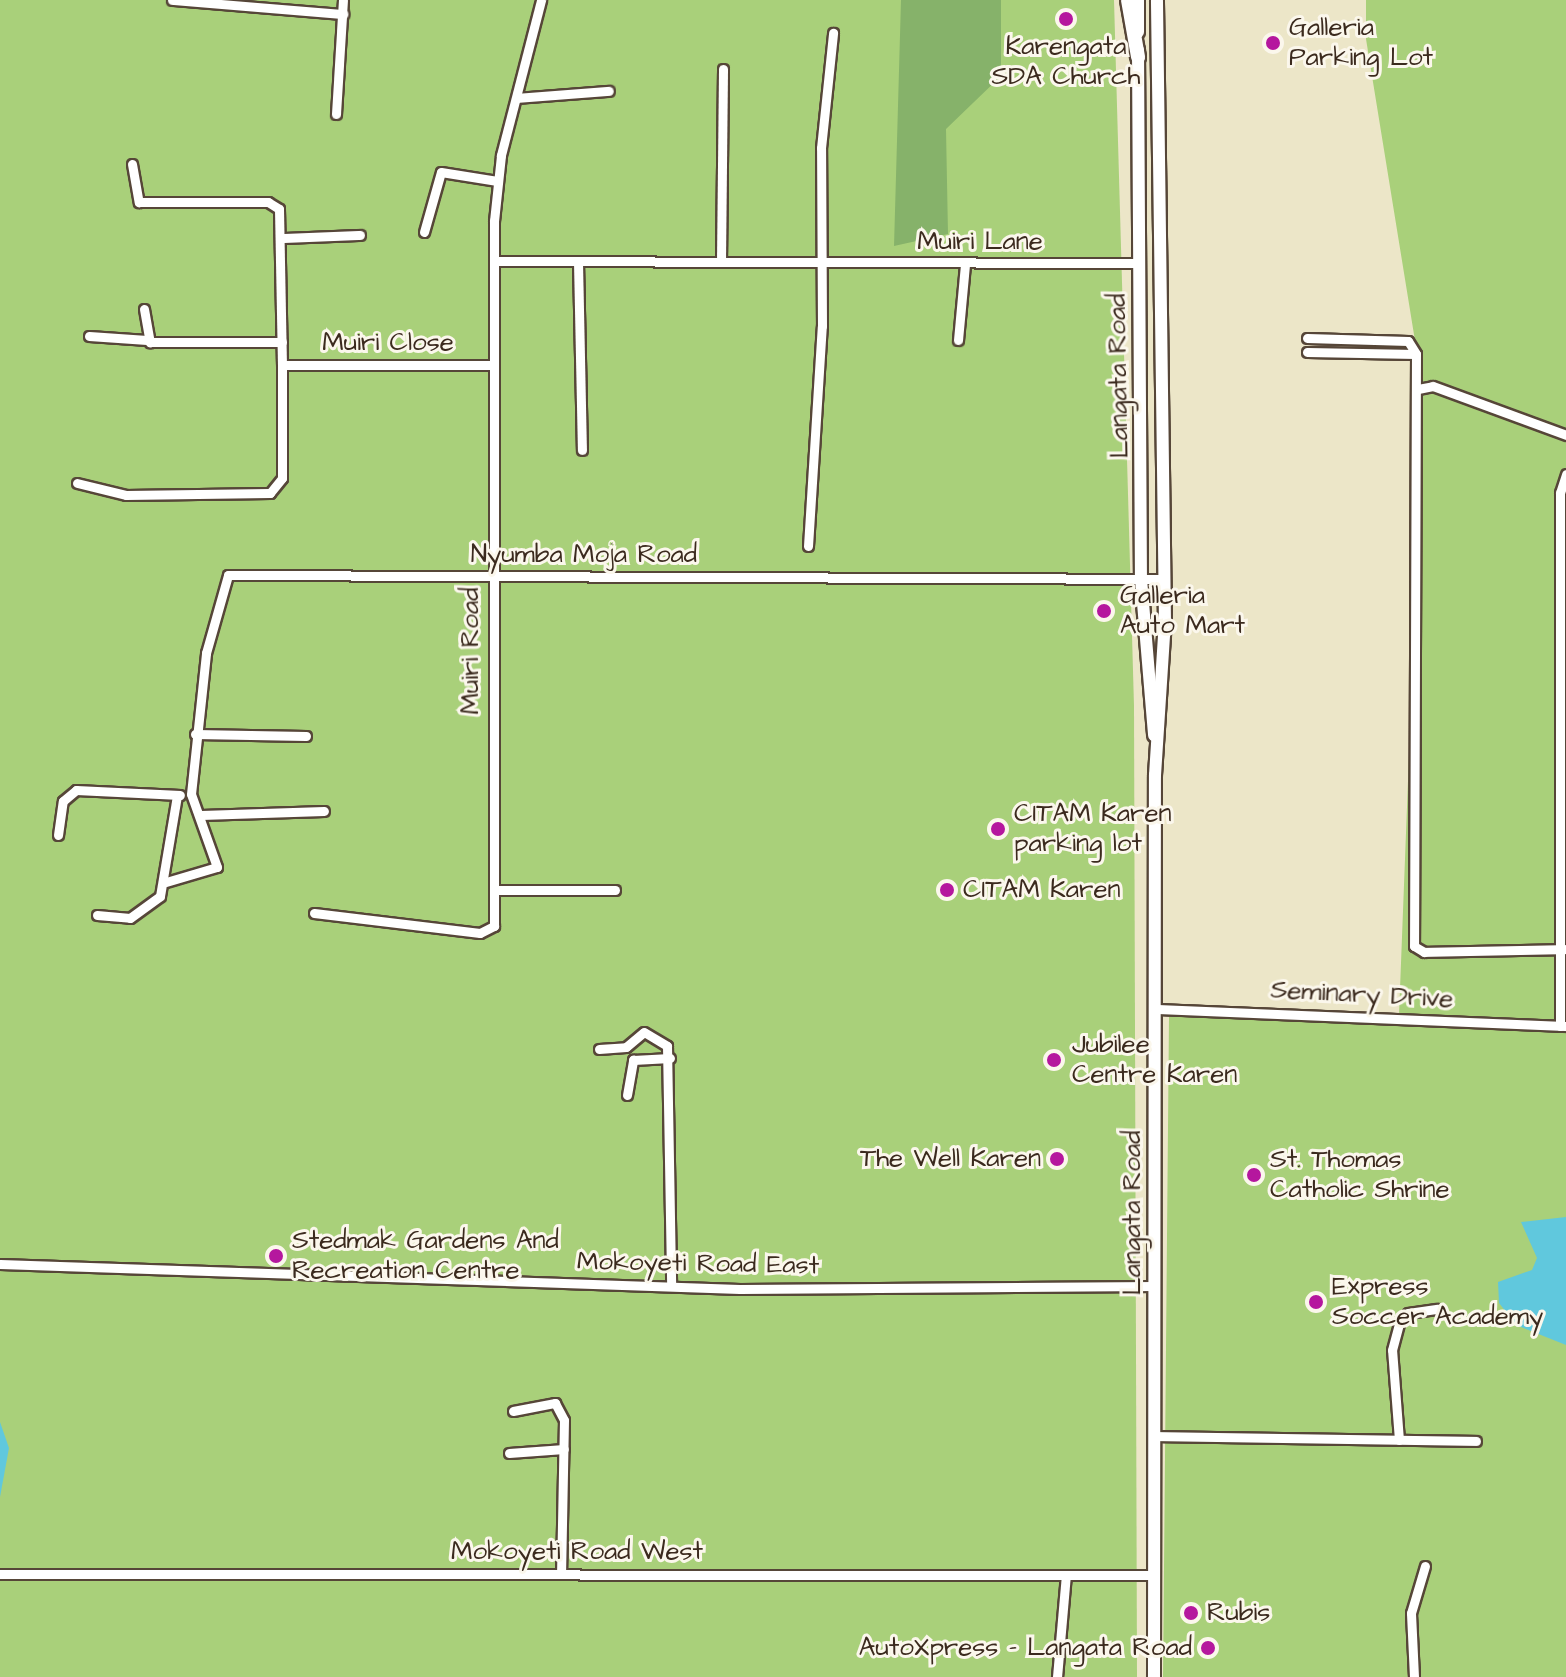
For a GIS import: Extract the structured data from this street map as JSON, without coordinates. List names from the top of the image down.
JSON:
{
  "streets": {
    "main road": ["Langata Road"],
    "street": [
      "Muiri Lane",
      "Muiri Close",
      "Nyumba Moja Road",
      "Muiri Road",
      "Seminary Drive",
      "Mokoyeti Road East",
      "Mokoyeti Road West"
    ]
  },
  "crossings": [
    ["Muiri Lane", "Langata Road"],
    ["Muiri Lane", "Muiri Road"],
    ["Muiri Close", "Muiri Road"],
    ["Langata Road", "Nyumba Moja Road"],
    ["Langata Road", "Seminary Drive"],
    ["Langata Road", "Mokoyeti Road East"],
    ["Langata Road", "Mokoyeti Road West"],
    ["Nyumba Moja Road", "Muiri Road"]
  ],
  "places": [
    "Karengata SDA Church",
    "Galleria Parking Lot",
    "Galleria Auto Mart",
    "CITAM Karen parking lot",
    "CITAM Karen",
    "Jubilee Centre Karen",
    "The Well Karen",
    "St. Thomas Catholic Shrine",
    "Stedmak Gardens And Recreation Centre",
    "Express Soccer Academy",
    "Rubis",
    "AutoXpress - Langata Road"
  ]
}
